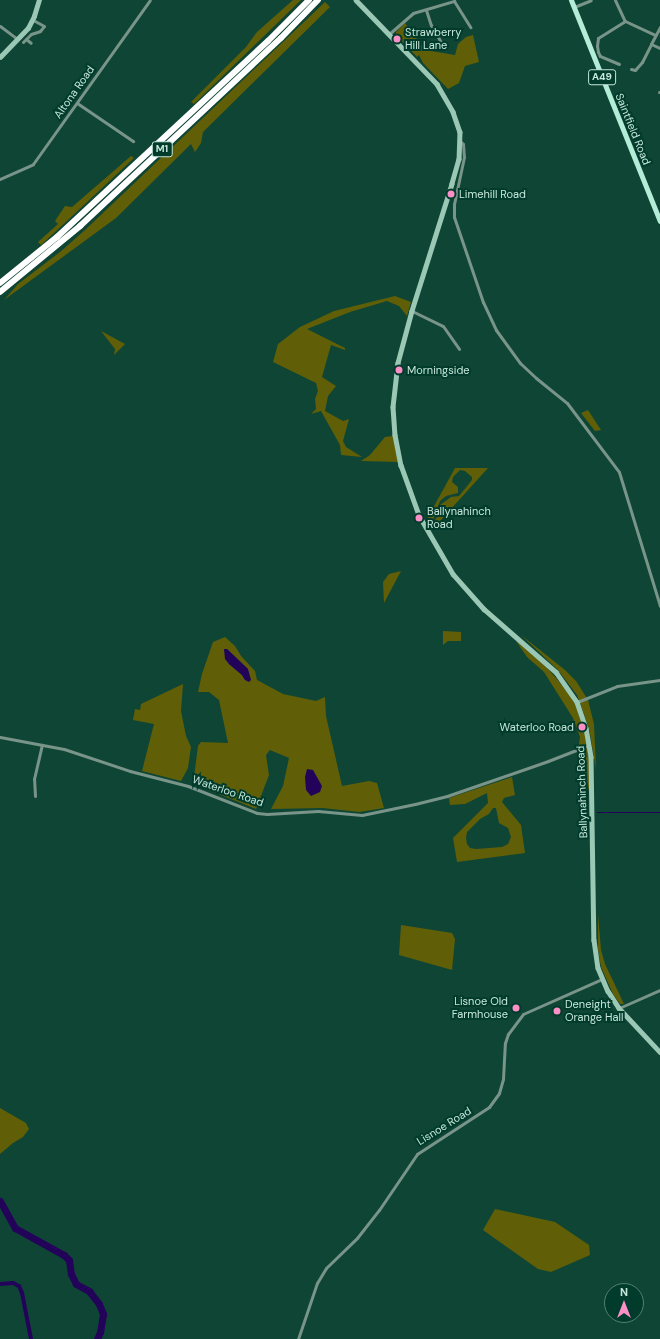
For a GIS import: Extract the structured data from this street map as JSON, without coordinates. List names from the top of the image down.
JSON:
{
  "streets": {
    "highway": ["M1"],
    "main road": ["A49", "Saintfield Road"],
    "street": [
      "Altona Road",
      "Waterloo Road",
      "Ballynahinch Road",
      "Lisnoe Road"
    ]
  },
  "crossings": [
    ["Waterloo Road", "Ballynahinch Road"],
    ["Ballynahinch Road", "Lisnoe Road"]
  ],
  "places": [
    "Strawberry Hill Lane",
    "Limehill Road",
    "Morningside",
    "Ballynahinch Road",
    "Waterloo Road",
    "Lisnoe Old Farmhouse",
    "Deneight Orange Hall"
  ],
  "north": "top"
}
